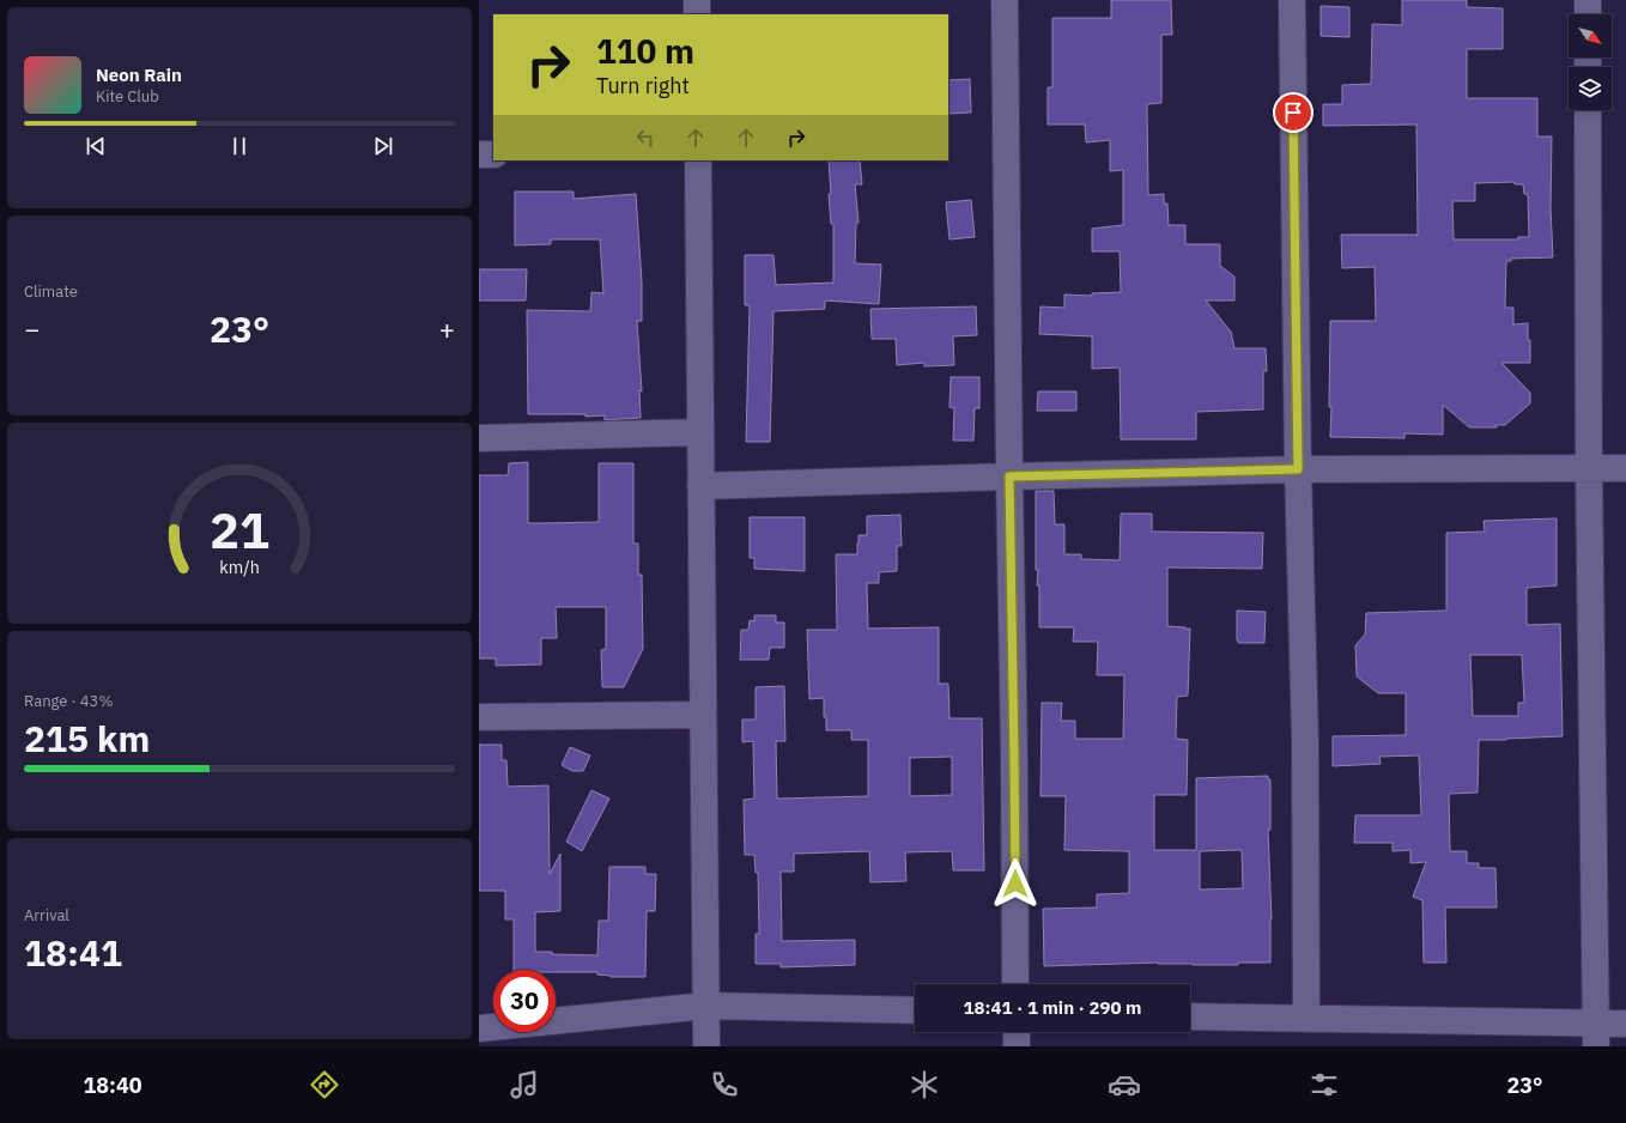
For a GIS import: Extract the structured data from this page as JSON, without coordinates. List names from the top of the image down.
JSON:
{
  "north": "bottom right",
  "page": {
    "turn": ["110 m", "Turn right"],
    "song": ["Neon Rain", "Kite Club"],
    "tile": [
      "Climate",
      ["Range · 43%", "215 km"],
      ["Arrival", "18:41"]
    ],
    "heat": ["−", "23°", "+"],
    "limit": "30",
    "trip": "18:41 · 1 min · 290 m",
    "tabs": ["18:40", "23°"],
    "gauge": ["21", "km/h"]
  }
}
